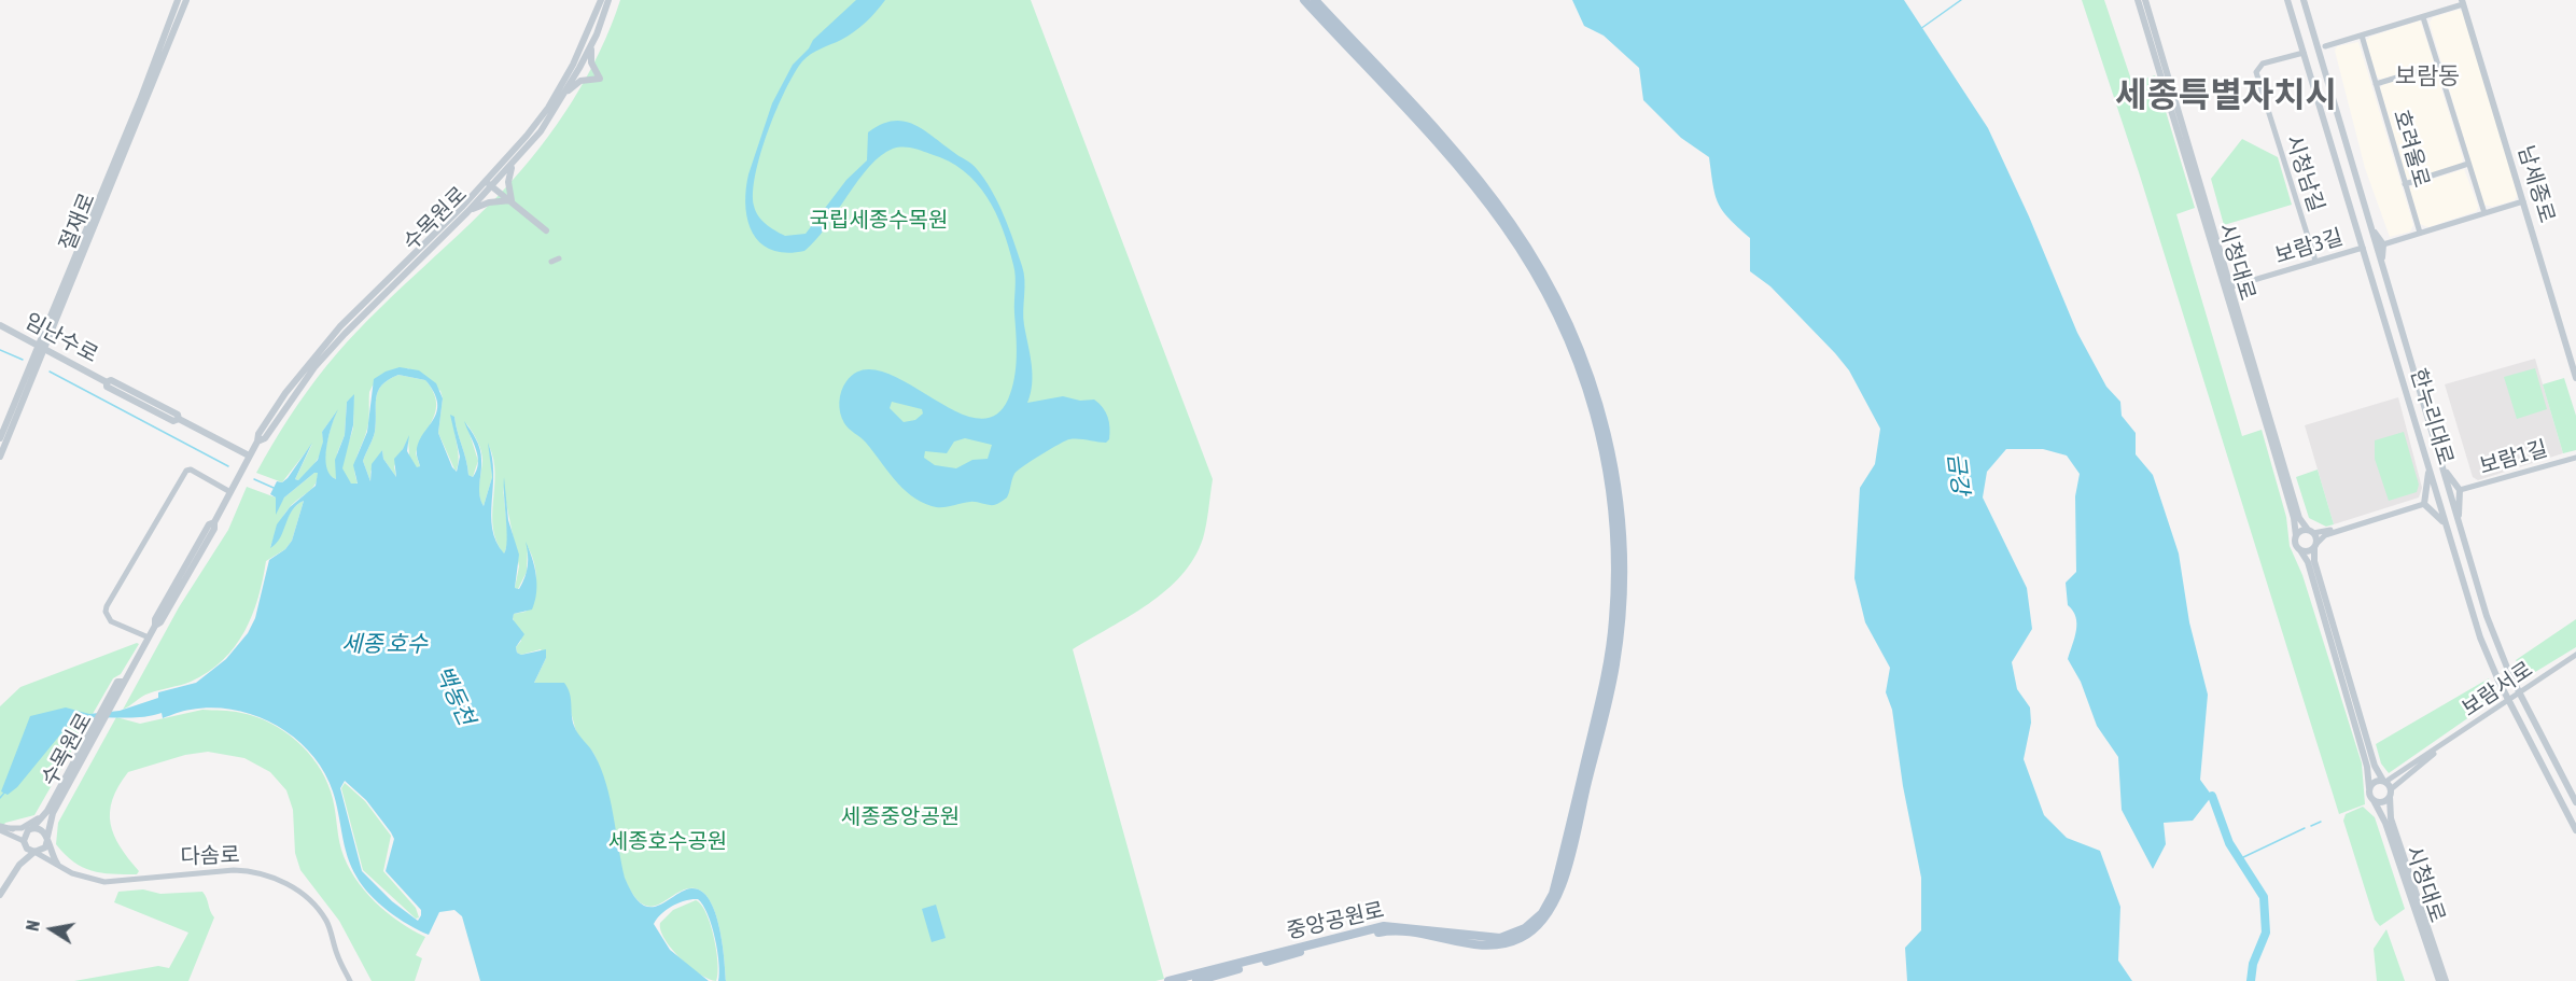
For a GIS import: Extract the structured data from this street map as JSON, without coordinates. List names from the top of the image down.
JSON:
{
  "streets": {
    "main road": ["중앙공원로"],
    "street": [
      "호려울로",
      "시청남길",
      "남세종로",
      "수목원로",
      "절재로",
      "보람3길",
      "시청대로",
      "임난수로",
      "한누리대로",
      "보람1길",
      "보람서로",
      "다솜로"
    ]
  },
  "crossings": [
    ["시청남길", "보람3길"],
    ["시청남길", "한누리대로"],
    ["수목원로", "임난수로"],
    ["수목원로", "다솜로"],
    ["절재로", "임난수로"],
    ["보람3길", "시청대로"],
    ["보람3길", "한누리대로"],
    ["한누리대로", "보람서로"]
  ],
  "districts": ["보람동", "세종특별자치시"],
  "water": ["금강", "세종 호수", "백동천"],
  "parks": ["국립세종수목원", "세종중앙공원", "세종호수공원"],
  "north": "left"
}
